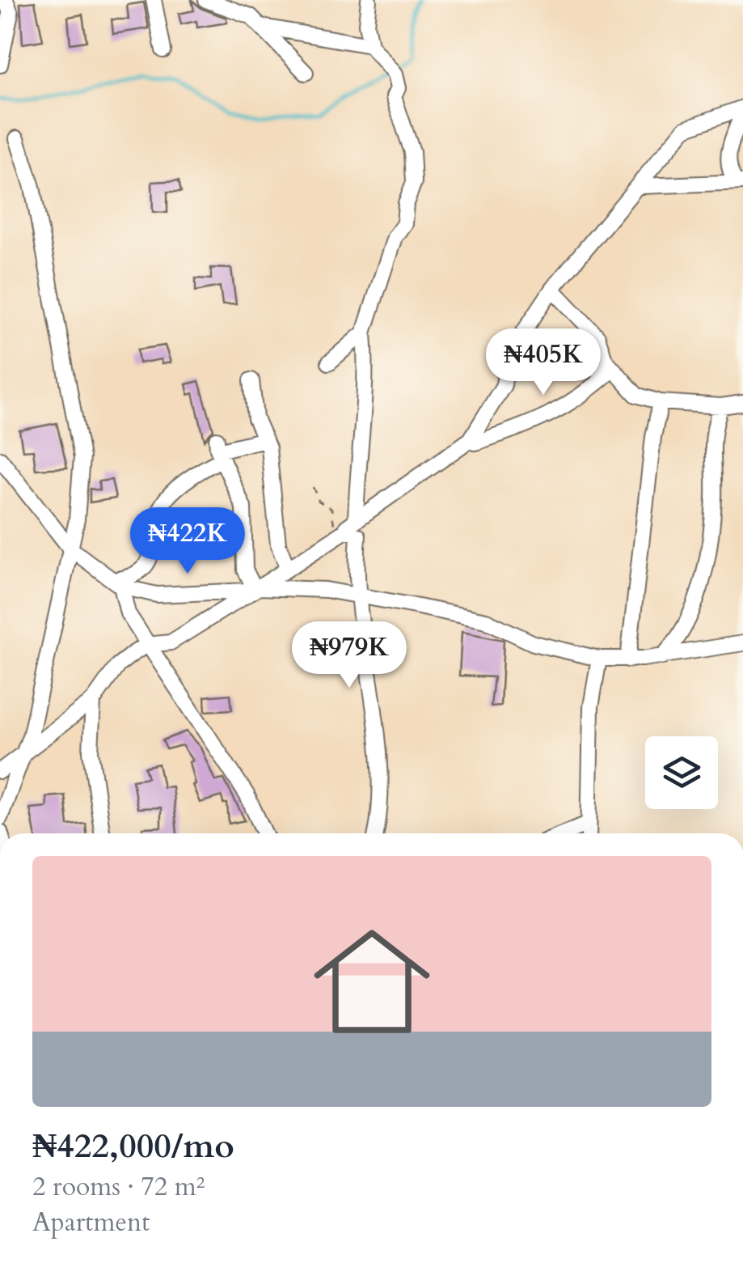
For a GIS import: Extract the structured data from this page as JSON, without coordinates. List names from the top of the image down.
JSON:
{
  "page": {
    "price": ["₦405K", "₦422K", "₦979K"],
    "list": [
      {
        "name": "₦422,000/mo",
        "note": "2 rooms · 72 m² · Apartment"
      }
    ]
  }
}
